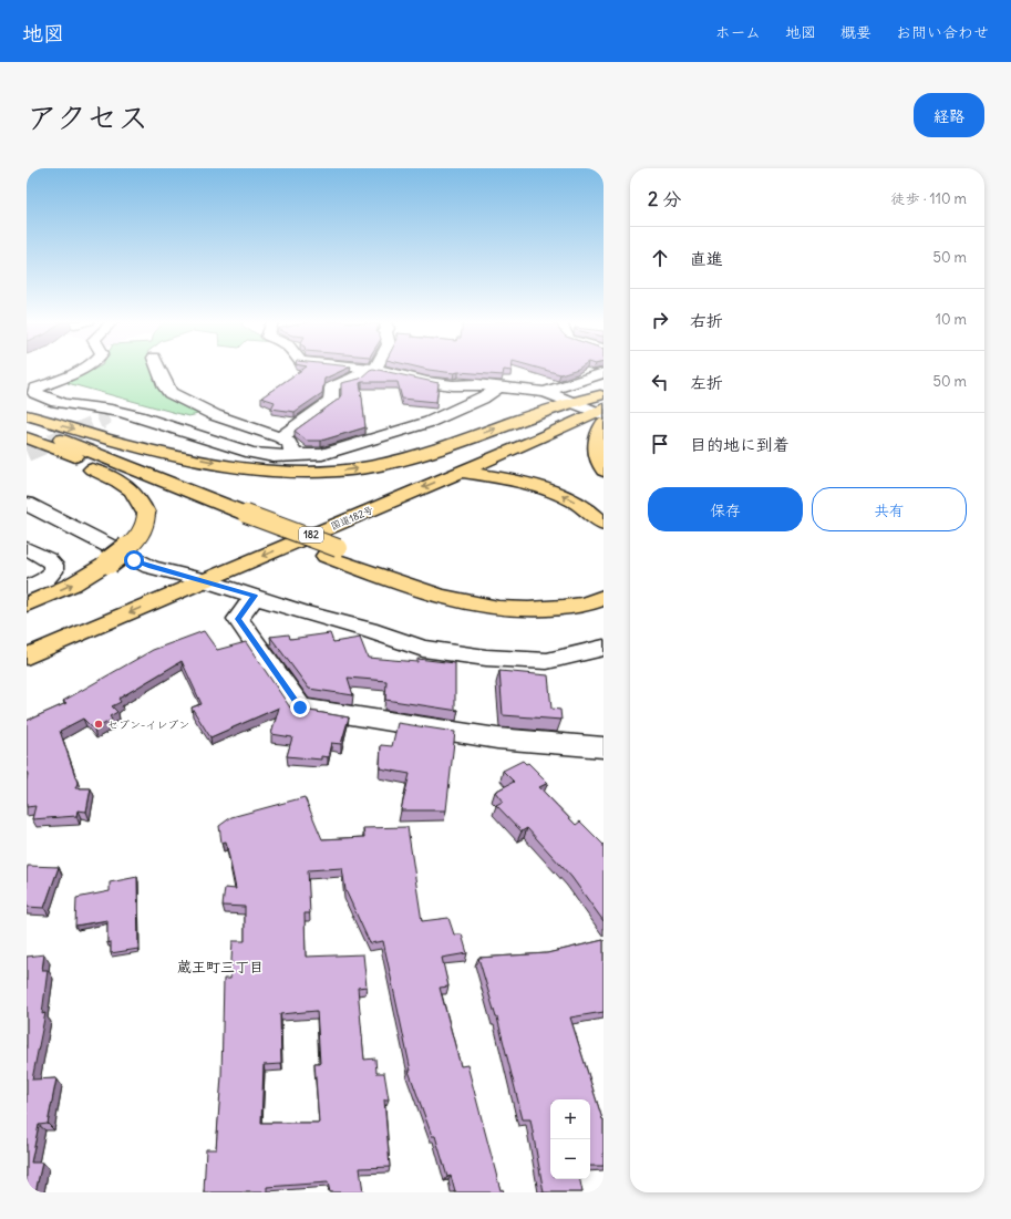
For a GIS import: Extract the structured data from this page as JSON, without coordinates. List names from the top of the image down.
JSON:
{
  "streets": {
    "highway": ["国道182号", "182"]
  },
  "districts": ["蔵王町三丁目"],
  "places": ["セブン-イレブン"],
  "page": {
    "header": "地図",
    "nav": [
      "ホーム",
      "地図",
      "概要",
      "お問い合わせ"
    ],
    "title": "アクセス",
    "buttons": [
      "経路",
      ["保存", "共有"]
    ],
    "heading": ["2 分", "徒歩 · 110 m"],
    "list": [
      ["直進", "50 m"],
      ["右折", "10 m"],
      ["左折", "50 m"],
      "目的地に到着"
    ],
    "map_buttons": ["+", "−"]
  }
}
